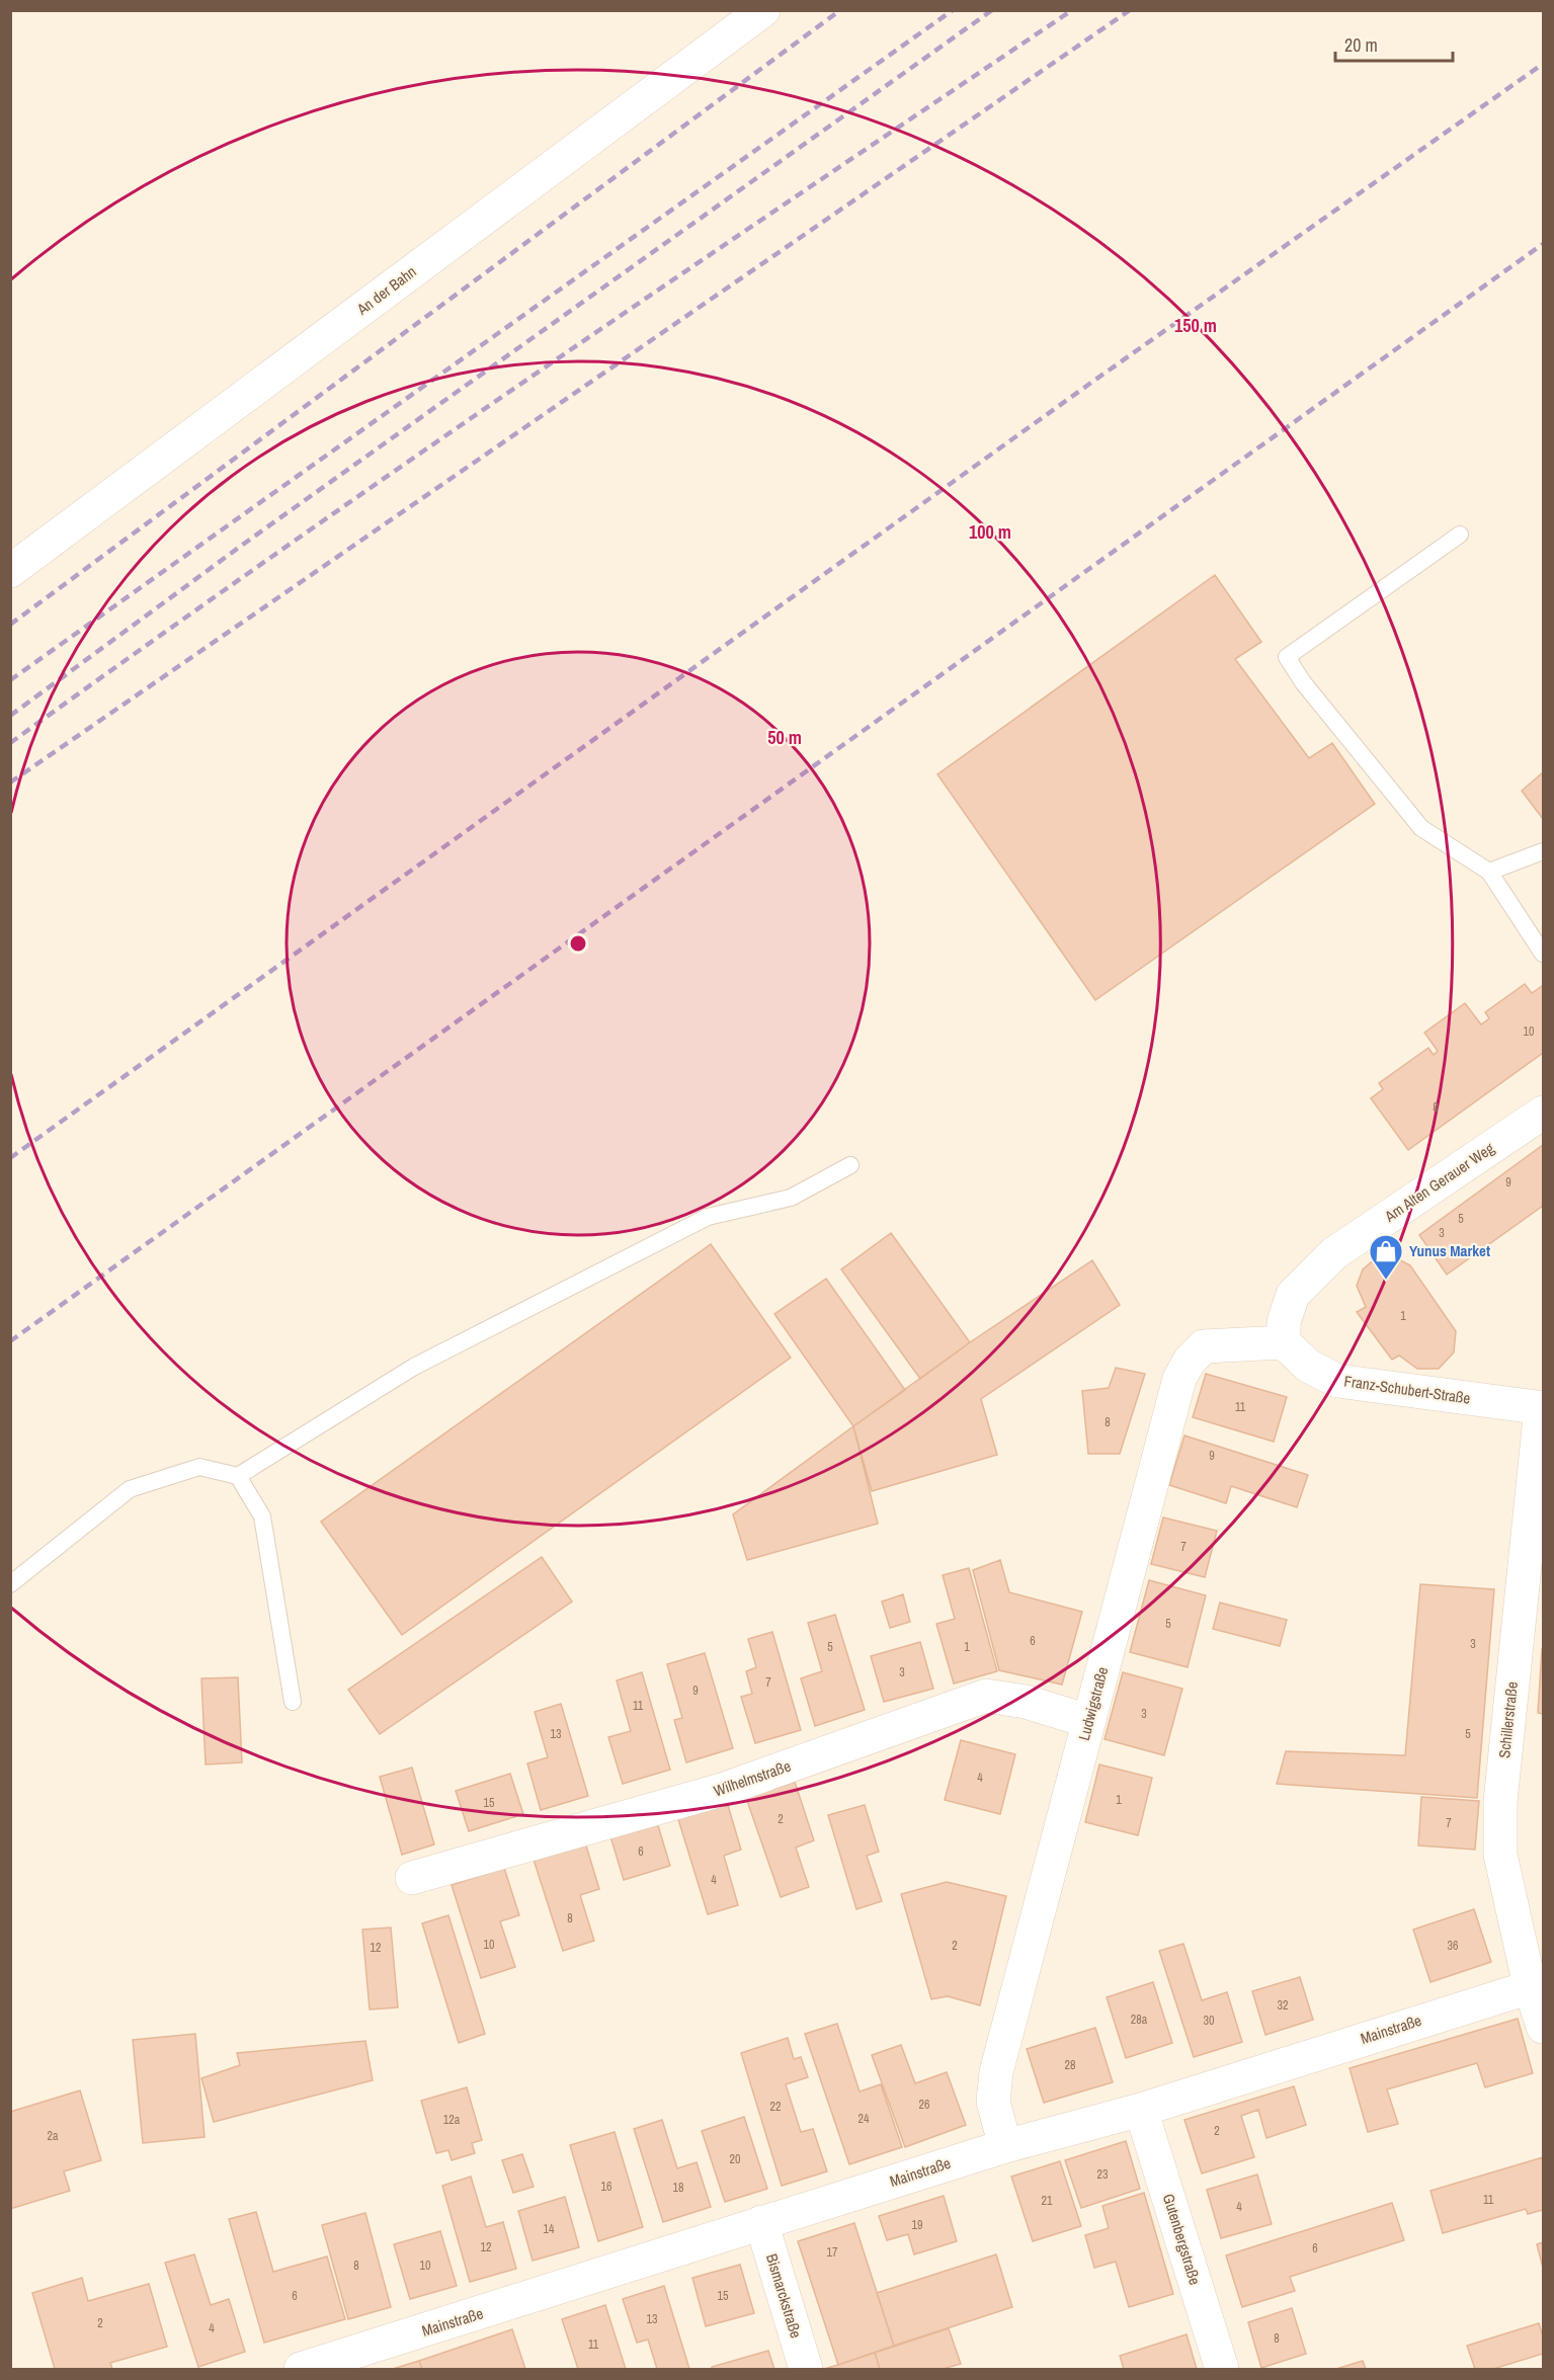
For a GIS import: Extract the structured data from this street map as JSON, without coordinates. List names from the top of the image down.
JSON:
{
  "streets": {
    "street": [
      "An der Bahn",
      "Am Alten Gerauer Weg",
      "Franz-Schubert-Straße",
      "Ludwigstraße",
      "Schillerstraße",
      "Wilhelmstraße",
      "Mainstraße",
      "Gutenbergstraße",
      "Bismarckstraße"
    ]
  },
  "crossings": [
    ["Am Alten Gerauer Weg", "Franz-Schubert-Straße"],
    ["Am Alten Gerauer Weg", "Ludwigstraße"],
    ["Franz-Schubert-Straße", "Ludwigstraße"],
    ["Franz-Schubert-Straße", "Schillerstraße"],
    ["Ludwigstraße", "Wilhelmstraße"],
    ["Ludwigstraße", "Mainstraße"],
    ["Schillerstraße", "Mainstraße"],
    ["Mainstraße", "Gutenbergstraße"],
    ["Mainstraße", "Bismarckstraße"]
  ],
  "places": {
    "shop": ["Yunus Market"]
  },
  "house_numbers": [
    "10",
    "8",
    "9",
    "5",
    "3",
    "1",
    "11",
    "8",
    "9",
    "7",
    "5",
    "6",
    "3",
    "5",
    "1",
    "3",
    "7",
    "9",
    "11",
    "3",
    "13",
    "5",
    "4",
    "1",
    "15",
    "2",
    "7",
    "6",
    "4",
    "8",
    "10",
    "2",
    "36",
    "12",
    "32",
    "28a",
    "30",
    "28",
    "26",
    "22",
    "24",
    "12a",
    "2",
    "2a",
    "20",
    "23",
    "16",
    "18",
    "11",
    "21",
    "4",
    "19",
    "14",
    "12",
    "6",
    "17",
    "8",
    "10",
    "6",
    "15",
    "13",
    "2",
    "4",
    "8",
    "11"
  ],
  "scale_bar": "20 m",
  "rings": ["150 m", "100 m", "50 m"]
}
